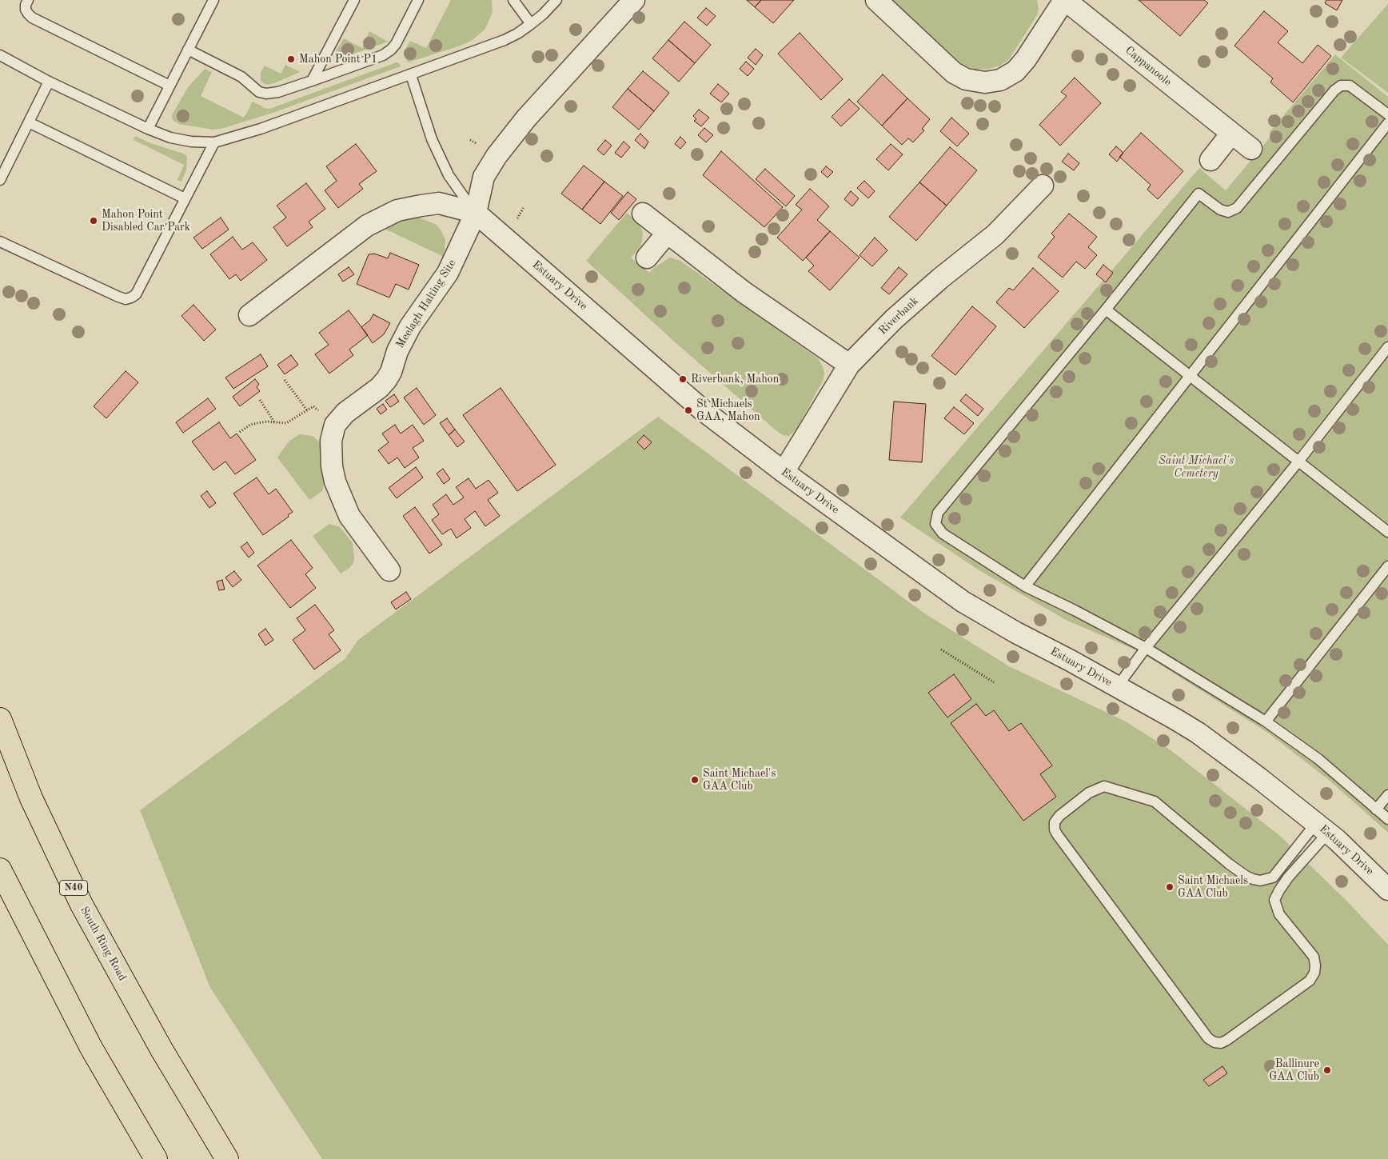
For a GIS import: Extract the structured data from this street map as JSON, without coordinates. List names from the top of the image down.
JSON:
{
  "streets": {
    "highway": ["N40", "South Ring Road"],
    "street": [
      "Cappanoole",
      "Estuary Drive",
      "Meelagh Halting Site",
      "Riverbank"
    ]
  },
  "crossings": [
    ["Estuary Drive", "Meelagh Halting Site"],
    ["Estuary Drive", "Riverbank"]
  ],
  "parks": ["Saint Michael's Cemetery"],
  "places": [
    "Mahon Point P1",
    "Mahon Point Disabled Car Park",
    "Riverbank, Mahon",
    "St Michaels GAA, Mahon",
    "Saint Michael's GAA Club",
    "Saint Michaels GAA Club",
    "Ballinure GAA Club"
  ]
}
